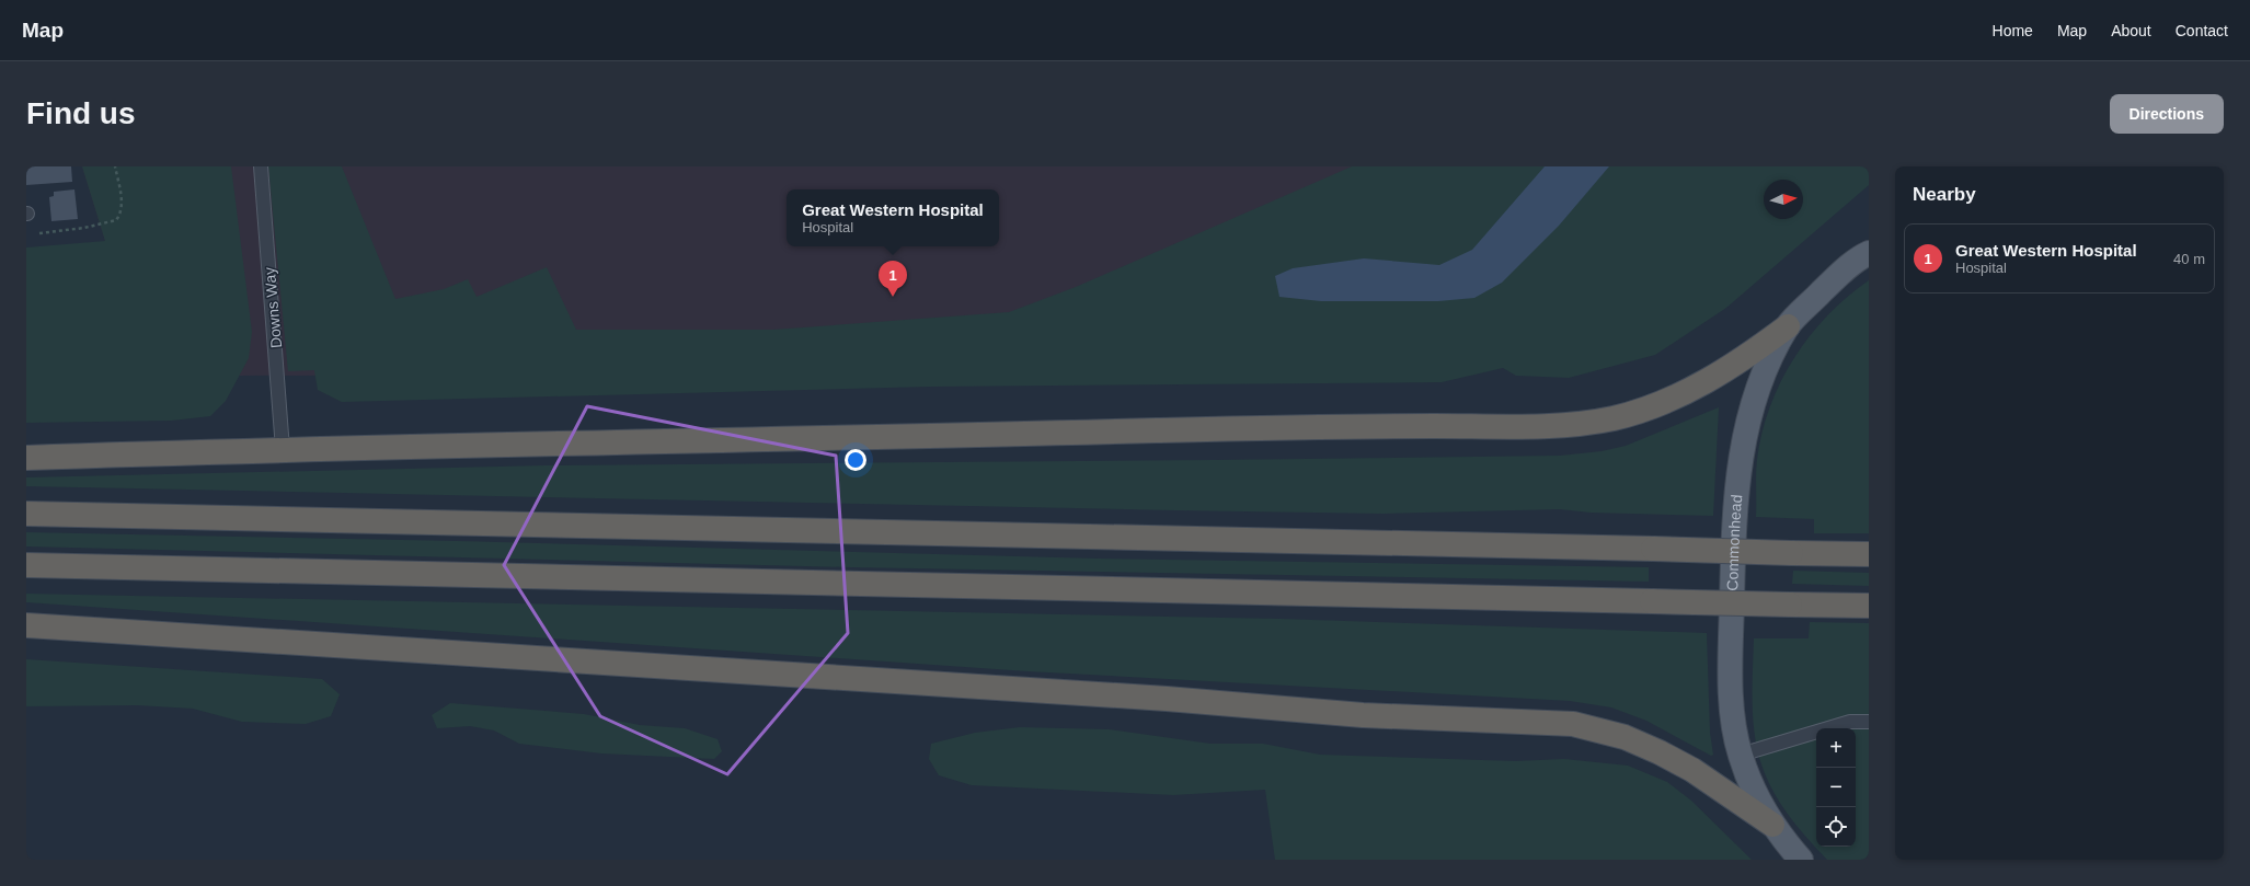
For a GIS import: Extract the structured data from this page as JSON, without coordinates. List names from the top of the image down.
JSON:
{
  "streets": {
    "main road": ["Commonhead"],
    "lane": ["Downs Way"]
  },
  "north": "right",
  "page": {
    "header": "Map",
    "nav": [
      "Home",
      "Map",
      "About",
      "Contact"
    ],
    "buttons": "Directions",
    "title": "Find us",
    "heading": "Nearby",
    "popup": ["Great Western Hospital", "Hospital"],
    "list": [
      {
        "mark": "1",
        "name": "Great Western Hospital",
        "note": "Hospital",
        "value": "40 m"
      }
    ],
    "pins": "1",
    "map_buttons": ["+", "−"]
  }
}
